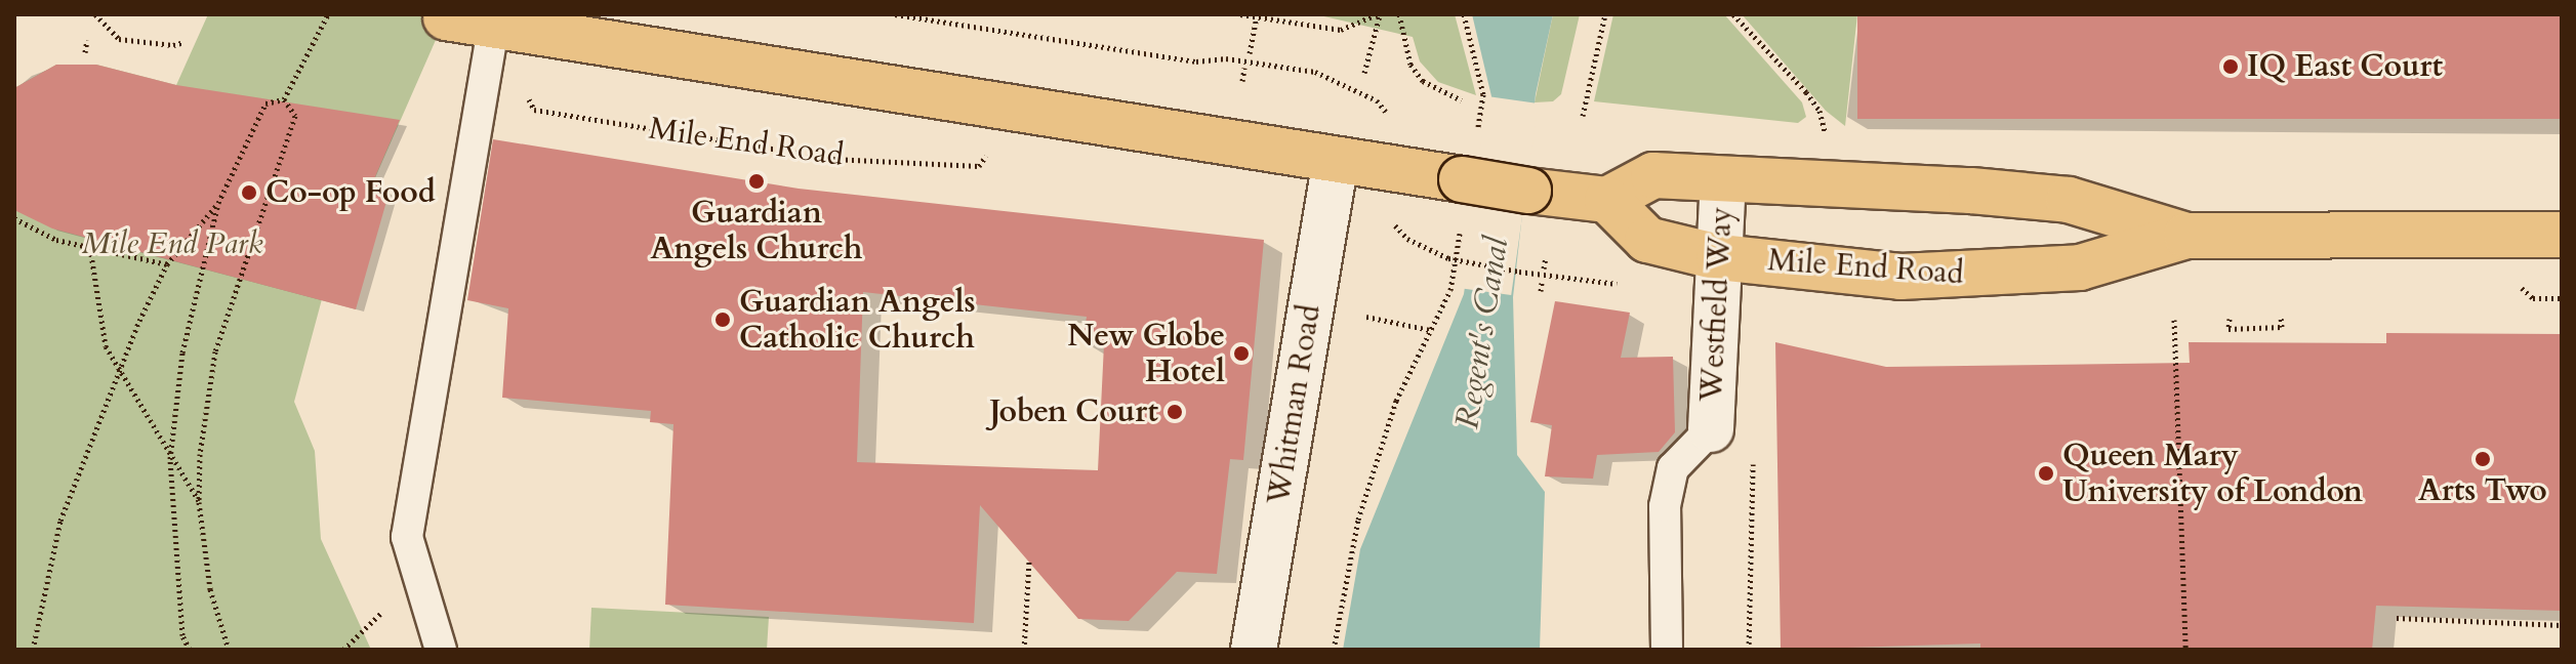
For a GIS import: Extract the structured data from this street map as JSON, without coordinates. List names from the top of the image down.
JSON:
{
  "streets": {
    "highway": ["Mile End Road"],
    "street": ["Westfield Way", "Whitman Road"]
  },
  "crossings": [
    ["Mile End Road", "Westfield Way"]
  ],
  "water": ["Regent's Canal"],
  "parks": ["Mile End Park"],
  "places": [
    "IQ East Court",
    "Guardian Angels Church",
    "Co-op Food",
    "Guardian Angels Catholic Church",
    "New Globe Hotel",
    "Joben Court",
    "Arts Two",
    "Queen Mary University of London"
  ]
}
